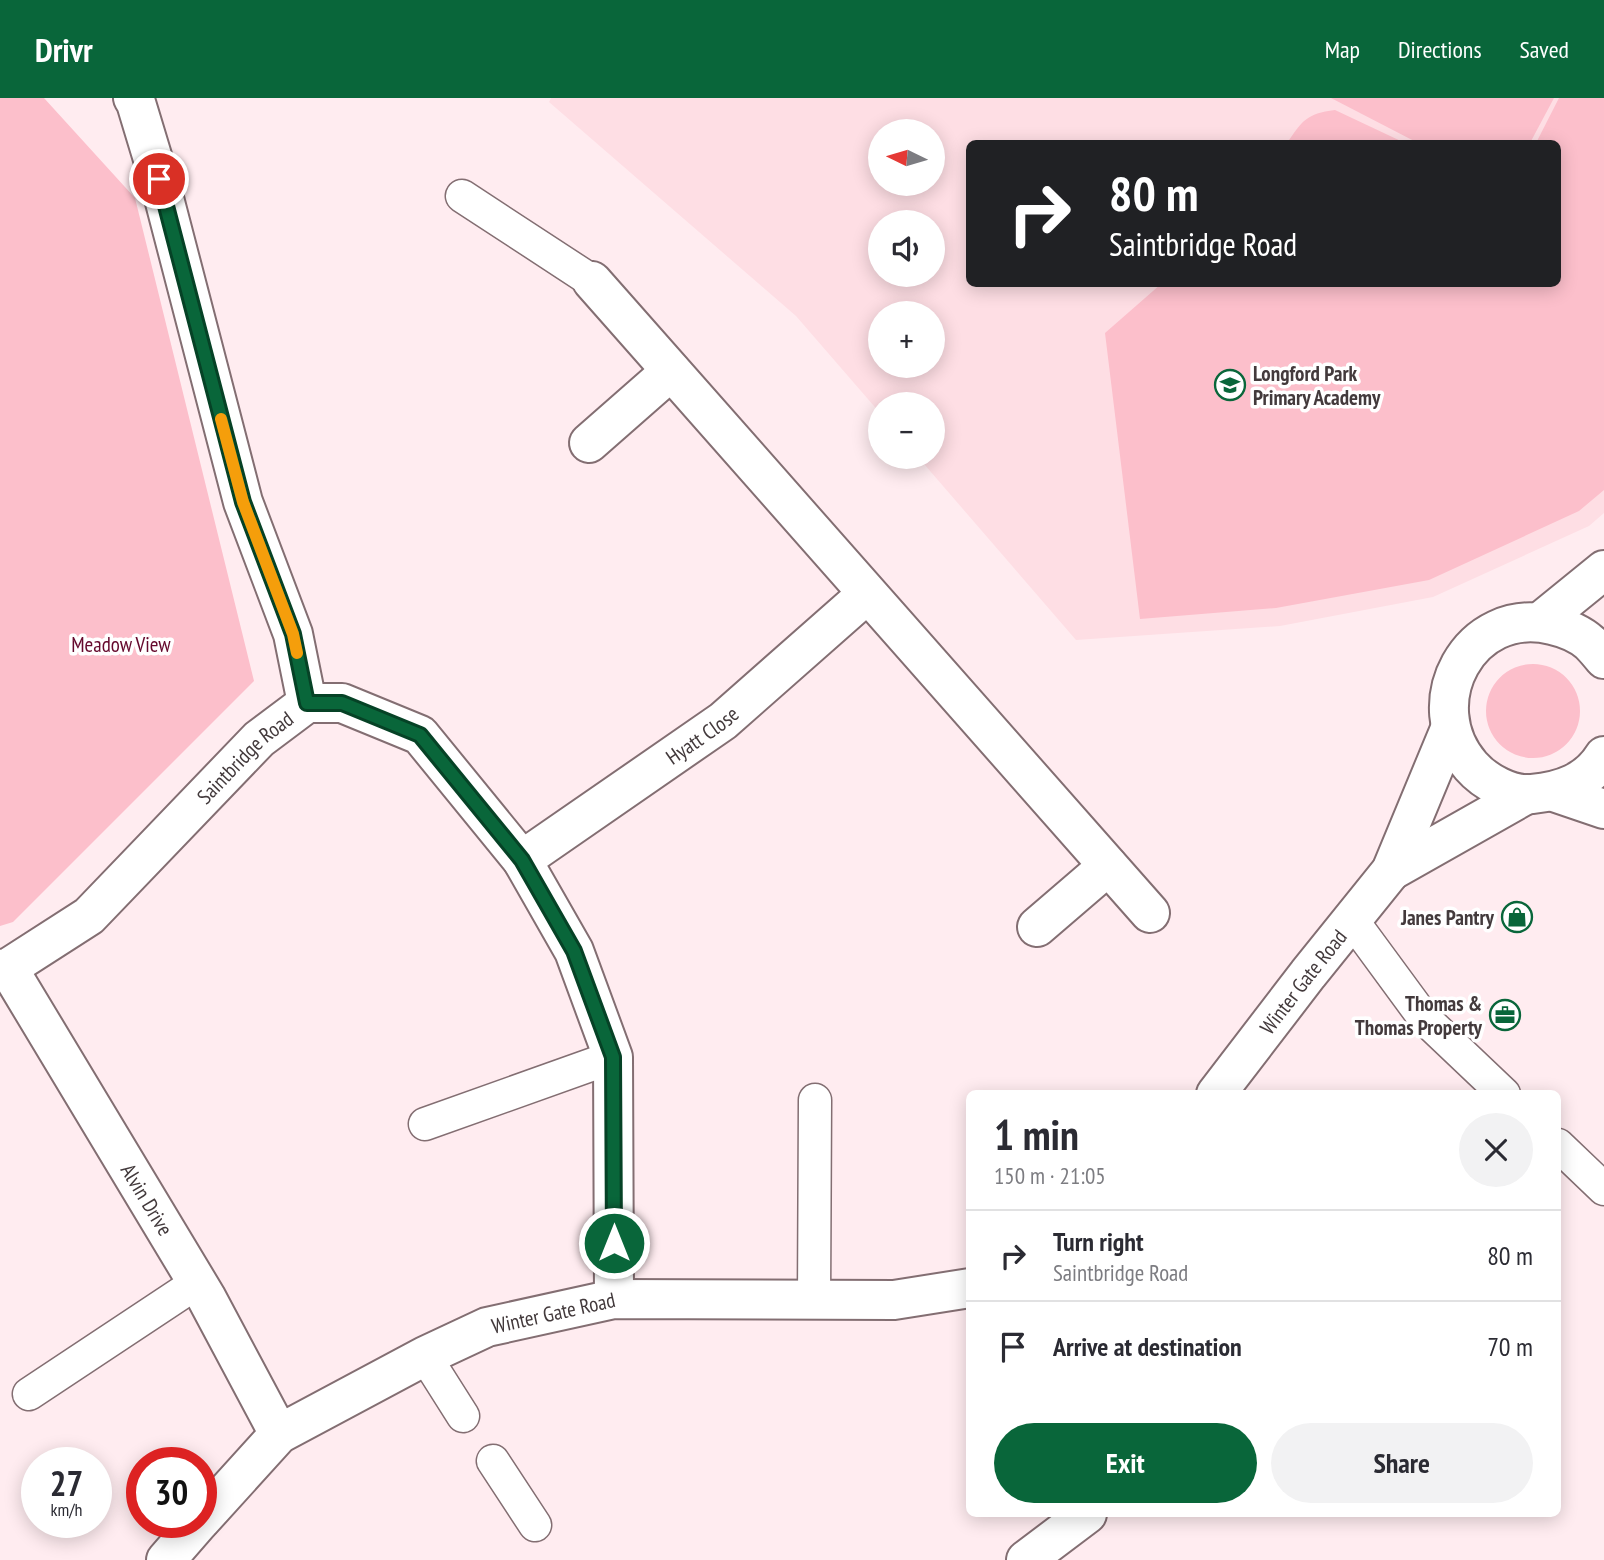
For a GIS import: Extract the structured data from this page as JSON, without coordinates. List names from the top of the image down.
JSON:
{
  "streets": {
    "street": [
      "Hyatt Close",
      "Saintbridge Road",
      "Winter Gate Road",
      "Alvin Drive"
    ]
  },
  "crossings": [
    ["Saintbridge Road", "Alvin Drive"],
    ["Winter Gate Road", "Alvin Drive"]
  ],
  "parks": ["Meadow View"],
  "places": {
    "school or university": ["Longford Park Primary Academy"],
    "shop": ["Janes Pantry"],
    "office": ["Thomas & Thomas Property"]
  },
  "north": "left",
  "page": {
    "header": "Drivr",
    "nav": ["Map", "Directions", "Saved"],
    "map_buttons": ["+", "−"],
    "turn": ["80 m", "Saintbridge Road"],
    "heading": ["1 min", "150 m · 21:05"],
    "list": [
      {
        "name": "Turn right",
        "note": "Saintbridge Road",
        "value": "80 m"
      },
      {
        "name": "Arrive at destination",
        "value": "70 m"
      }
    ],
    "buttons": ["Exit", "Share"],
    "speed": "27 km/h",
    "limit": "30"
  }
}
